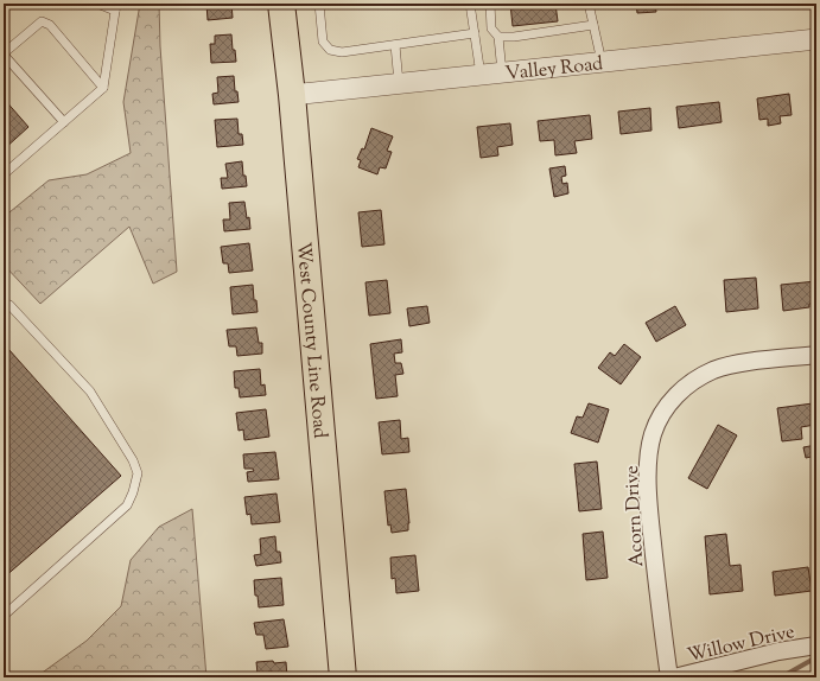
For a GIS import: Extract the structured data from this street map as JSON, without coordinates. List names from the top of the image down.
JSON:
{
  "streets": {
    "main road": ["West County Line Road"],
    "street": ["Valley Road", "Acorn Drive", "Willow Drive"]
  },
  "crossings": [
    ["Valley Road", "West County Line Road"]
  ]
}
